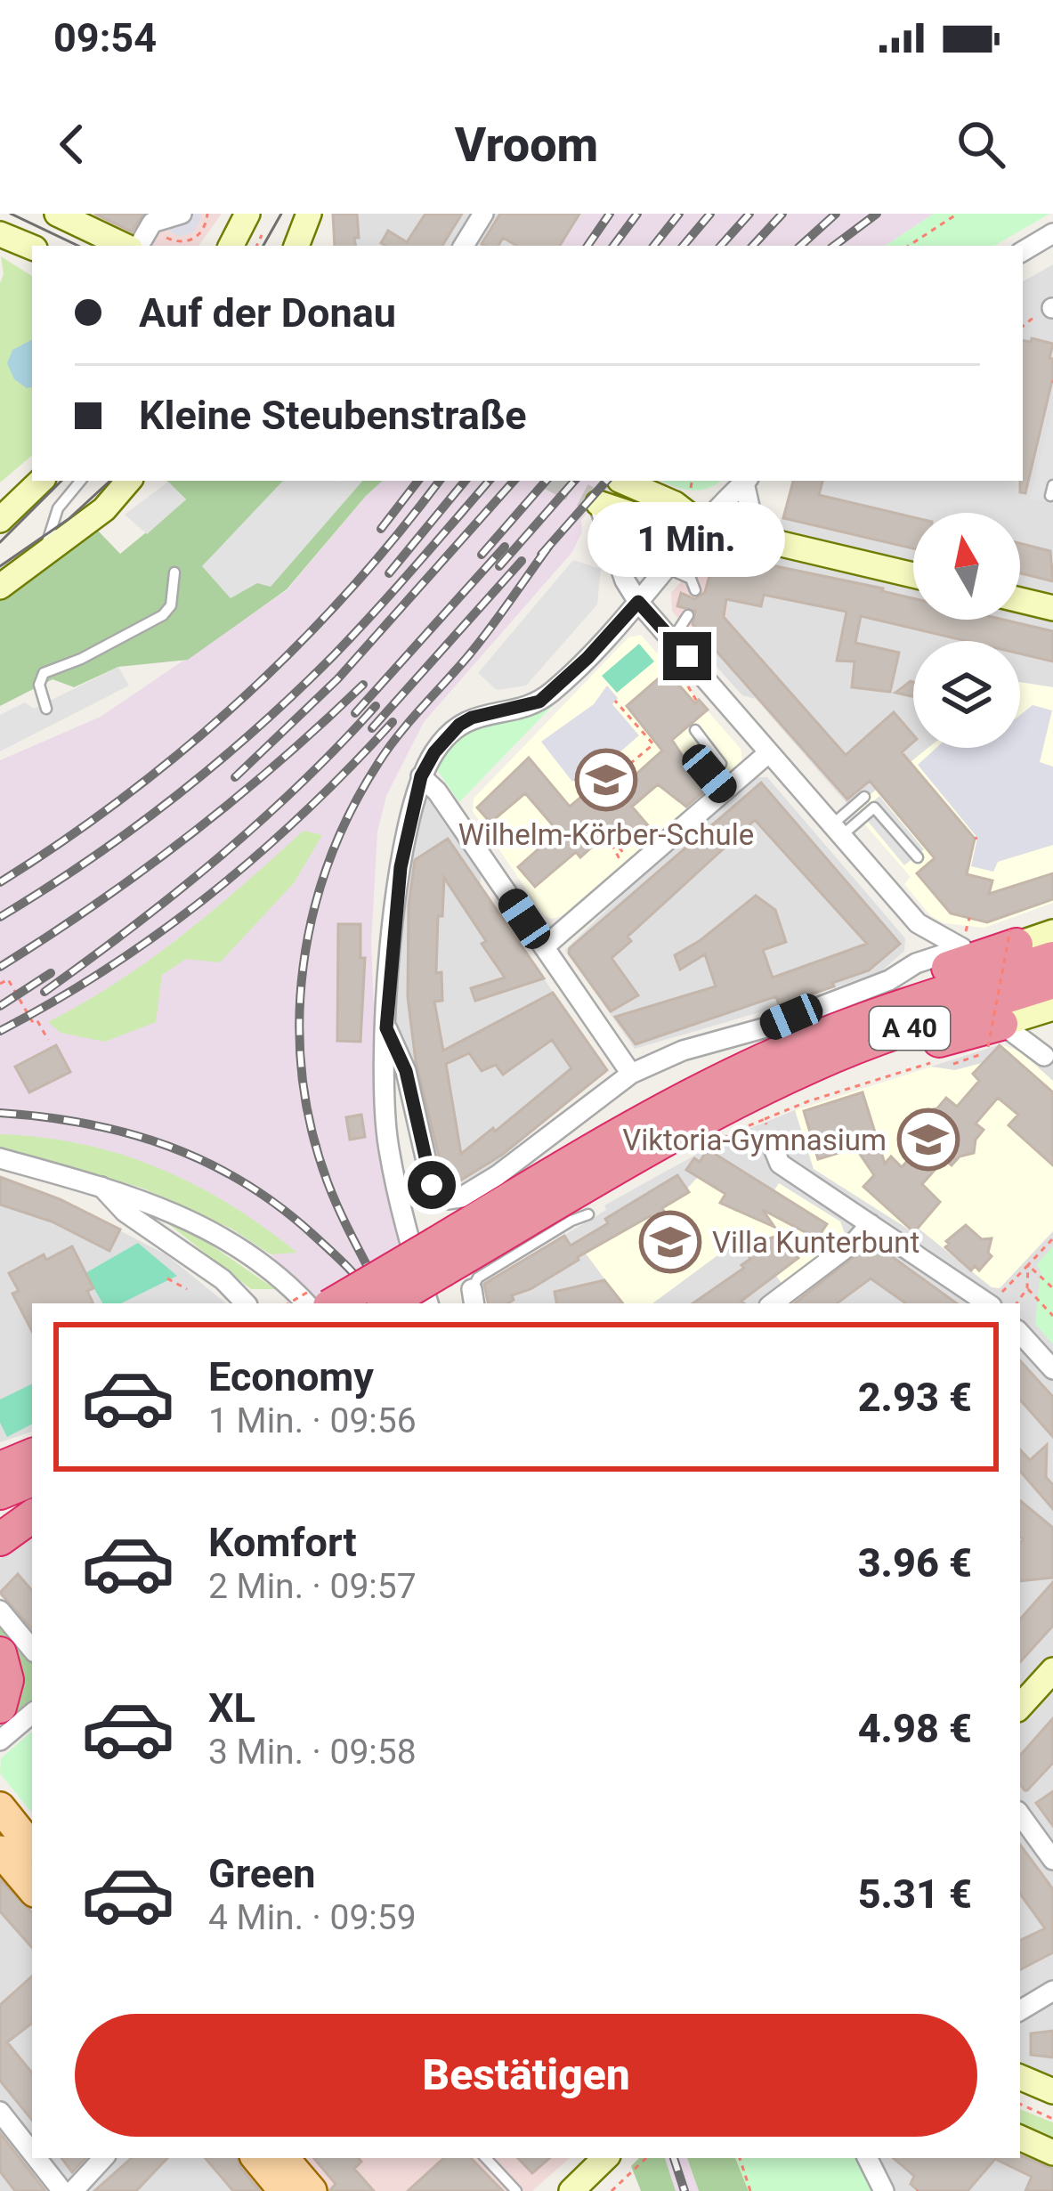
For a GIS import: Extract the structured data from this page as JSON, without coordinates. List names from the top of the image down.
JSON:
{
  "streets": {
    "highway": ["A 40"]
  },
  "places": {
    "school or university": ["Wilhelm-Körber-Schule", "Viktoria-Gymnasium", "Villa Kunterbunt"]
  },
  "north": "top",
  "page": {
    "status": "09:54",
    "header": "Vroom",
    "banner": ["Auf der Donau", "Kleine Steubenstraße"],
    "bubble": "1 Min.",
    "list": [
      {
        "name": "Economy",
        "note": "1 Min. · 09:56",
        "value": "2.93 €"
      },
      {
        "name": "Komfort",
        "note": "2 Min. · 09:57",
        "value": "3.96 €"
      },
      {
        "name": "XL",
        "note": "3 Min. · 09:58",
        "value": "4.98 €"
      },
      {
        "name": "Green",
        "note": "4 Min. · 09:59",
        "value": "5.31 €"
      }
    ],
    "buttons": "Bestätigen"
  }
}
